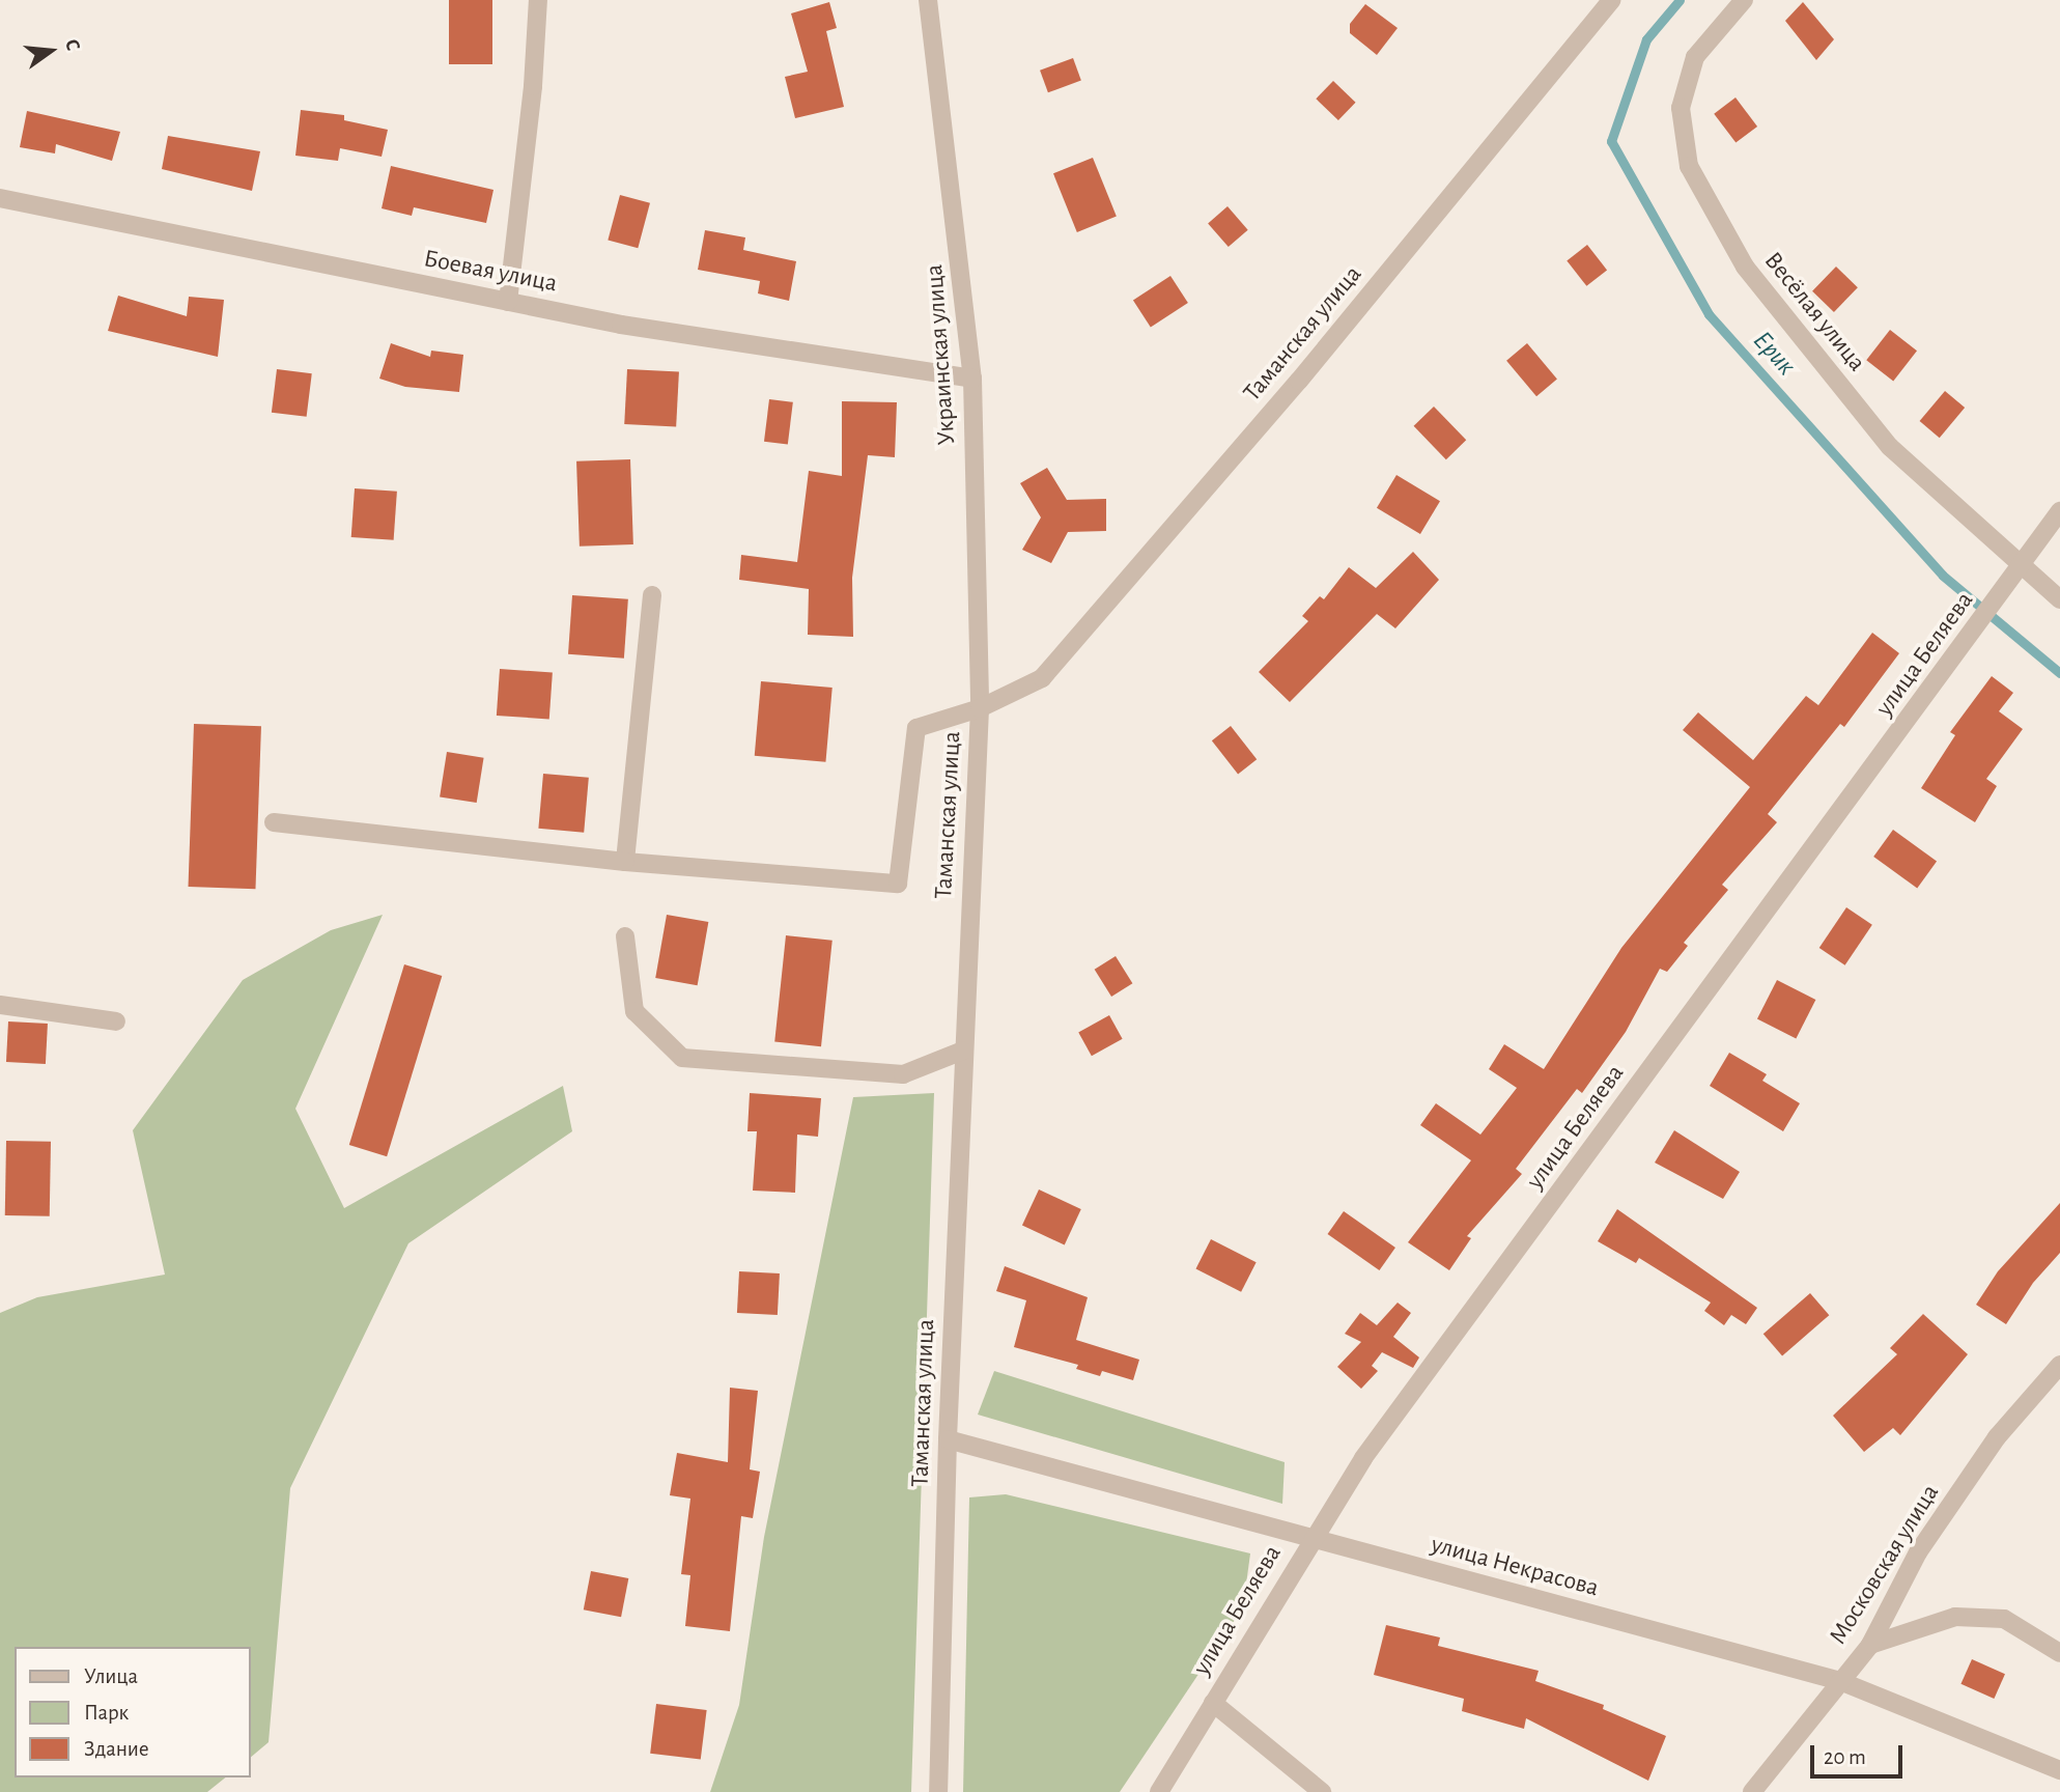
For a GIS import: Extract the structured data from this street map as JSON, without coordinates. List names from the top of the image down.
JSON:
{
  "streets": {
    "street": [
      "Боевая улица",
      "Весёлая улица",
      "Таманская улица",
      "Украинская улица",
      "улица Беляева",
      "Московская улица",
      "улица Некрасова"
    ]
  },
  "crossings": [
    ["Боевая улица", "Украинская улица"],
    ["Весёлая улица", "улица Беляева"],
    ["Таманская улица", "Украинская улица"],
    ["Таманская улица", "улица Некрасова"],
    ["улица Беляева", "улица Некрасова"],
    ["Московская улица", "улица Некрасова"]
  ],
  "water": ["Ерик"],
  "legend": ["Улица", "Парк", "Здание"],
  "scale_bar": "20 m",
  "north": "right"
}
